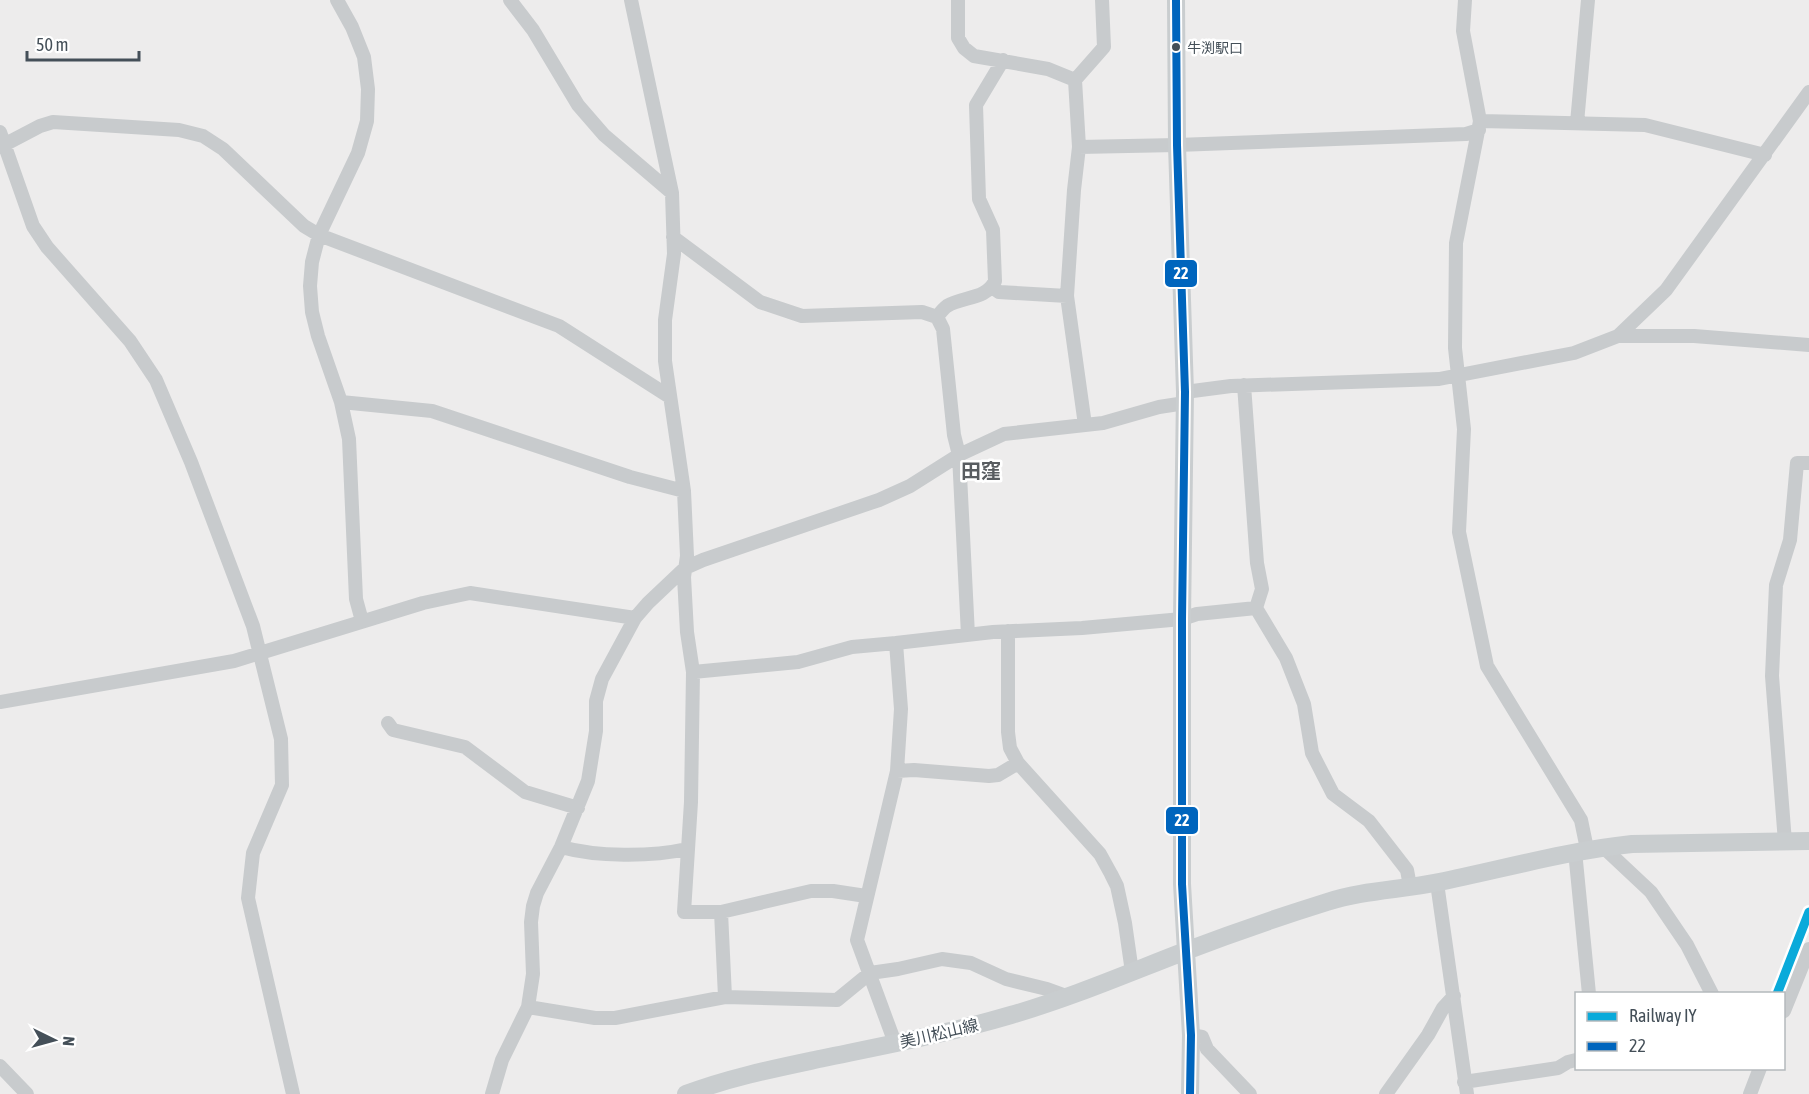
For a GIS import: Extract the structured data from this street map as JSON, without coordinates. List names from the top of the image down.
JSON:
{
  "streets": {
    "main road": ["美川松山線"]
  },
  "districts": ["田窪"],
  "places": ["牛渕駅口"],
  "lines": ["transit line 22", "rail line IY"],
  "legend": ["Railway IY", "22"],
  "scale_bar": "50 m",
  "north": "right"
}
